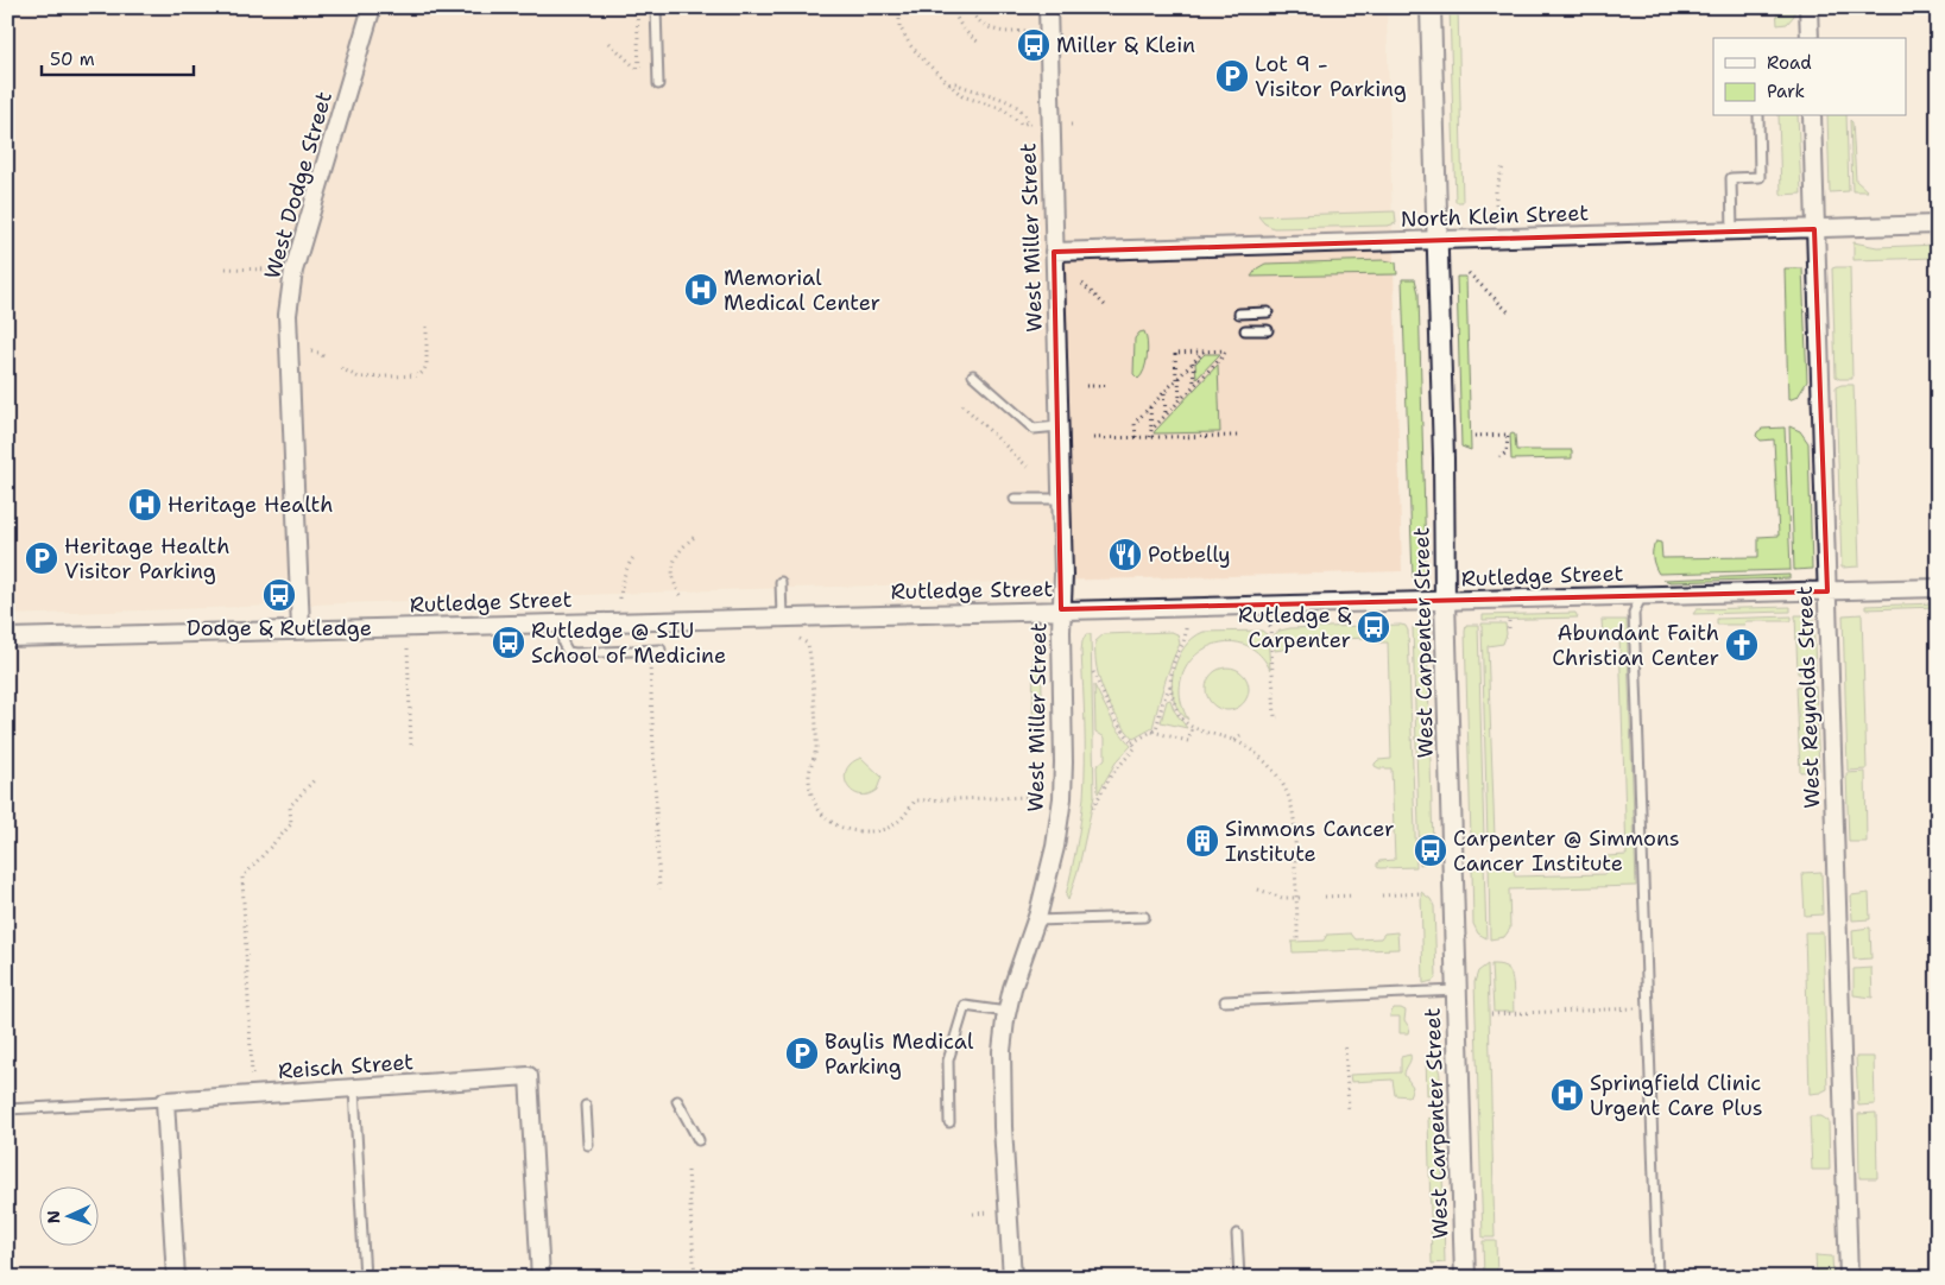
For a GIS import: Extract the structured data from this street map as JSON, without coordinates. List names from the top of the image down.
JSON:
{
  "streets": {
    "street": [
      "West Dodge Street",
      "North Klein Street",
      "West Miller Street",
      "Rutledge Street",
      "West Carpenter Street",
      "West Reynolds Street",
      "Reisch Street"
    ]
  },
  "crossings": [
    ["West Dodge Street", "Rutledge Street"],
    ["North Klein Street", "West Miller Street"],
    ["North Klein Street", "West Carpenter Street"],
    ["North Klein Street", "West Reynolds Street"],
    ["West Miller Street", "Rutledge Street"],
    ["Rutledge Street", "West Carpenter Street"],
    ["Rutledge Street", "West Reynolds Street"]
  ],
  "places": {
    "bus stop": [
      "Miller & Klein",
      "Dodge & Rutledge",
      "Rutledge & Carpenter",
      "Rutledge @ SIU School of Medicine",
      "Carpenter @ Simmons Cancer Institute"
    ],
    "parking": ["Lot 9 - Visitor Parking", "Heritage Health Visitor Parking", "Baylis Medical Parking"],
    "hospital": ["Memorial Medical Center", "Heritage Health", "Springfield Clinic Urgent Care Plus"],
    "restaurant": ["Potbelly"],
    "church": ["Abundant Faith Christian Center"],
    "building": ["Simmons Cancer Institute"]
  },
  "legend": ["Road", "Park"],
  "scale_bar": "50 m",
  "north": "left"
}
